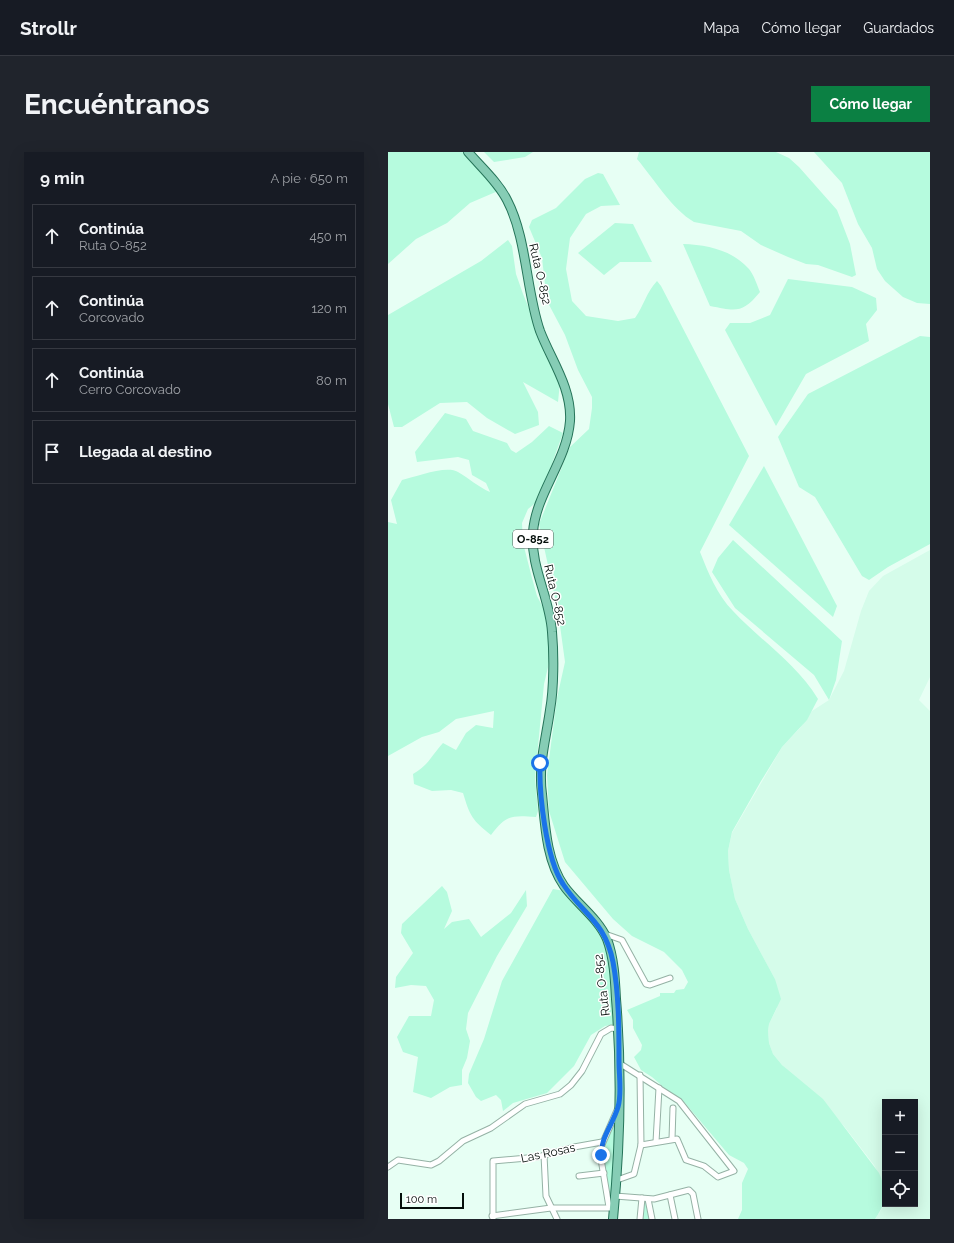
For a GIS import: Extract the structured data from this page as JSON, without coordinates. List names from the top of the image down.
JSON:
{
  "streets": {
    "main road": ["Ruta O-852", "O-852"],
    "street": ["Las Rosas"]
  },
  "crossings": [
    ["Ruta O-852", "O-852"]
  ],
  "scale_bar": "100 m",
  "page": {
    "header": "Strollr",
    "nav": ["Mapa", "Cómo llegar", "Guardados"],
    "buttons": "Cómo llegar",
    "title": "Encuéntranos",
    "heading": ["9 min", "A pie · 650 m"],
    "list": [
      ["Continúa", "Ruta O-852", "450 m"],
      ["Continúa", "Corcovado", "120 m"],
      ["Continúa", "Cerro Corcovado", "80 m"],
      "Llegada al destino"
    ],
    "map_buttons": ["+", "−"],
    "scale": "100 m"
  }
}
